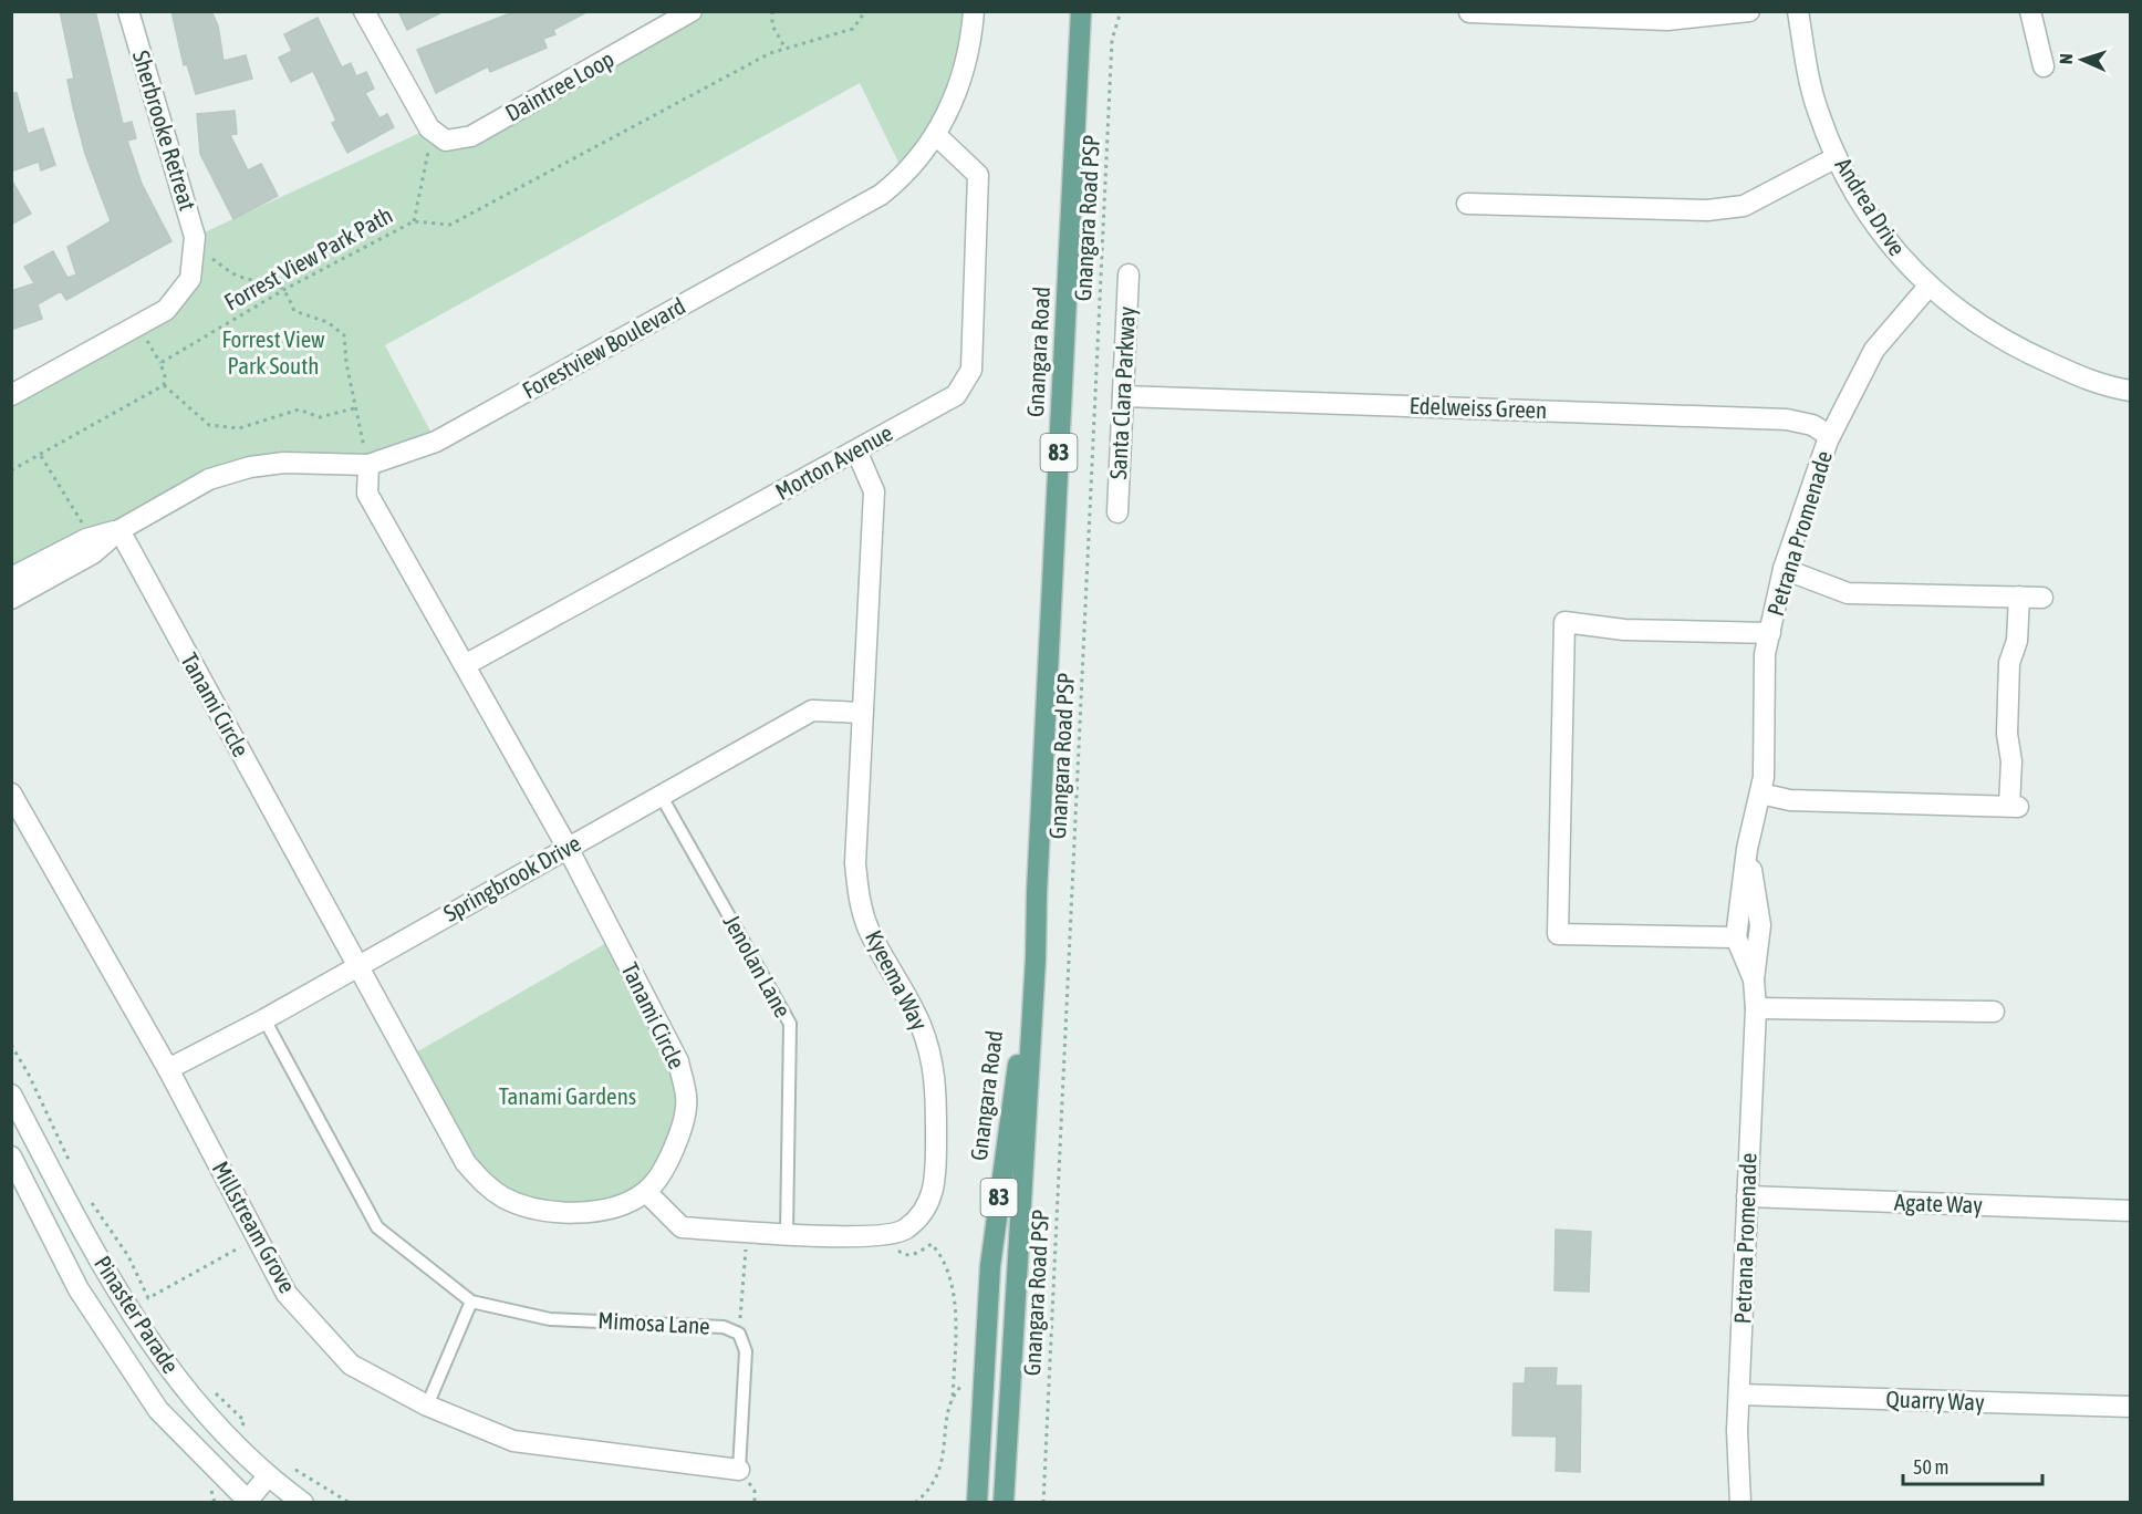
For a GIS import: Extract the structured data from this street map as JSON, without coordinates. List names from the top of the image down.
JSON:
{
  "streets": {
    "main road": ["Gnangara Road", "83"],
    "street": [
      "Daintree Loop",
      "Sherbrooke Retreat",
      "Andrea Drive",
      "Forestview Boulevard",
      "Santa Clara Parkway",
      "Edelweiss Green",
      "Morton Avenue",
      "Petrana Promenade",
      "Tanami Circle",
      "Springbrook Drive",
      "Kyeema Way",
      "Agate Way",
      "Millstream Grove",
      "Pinaster Parade",
      "Quarry Way"
    ],
    "lane": ["Jenolan Lane", "Mimosa Lane"],
    "path": ["Gnangara Road PSP", "Forrest View Park Path"]
  },
  "crossings": [
    ["Andrea Drive", "Petrana Promenade"],
    ["Forestview Boulevard", "Morton Avenue"],
    ["Forestview Boulevard", "Tanami Circle"],
    ["Santa Clara Parkway", "Edelweiss Green"],
    ["Edelweiss Green", "Petrana Promenade"],
    ["Morton Avenue", "Tanami Circle"],
    ["Morton Avenue", "Kyeema Way"],
    ["Petrana Promenade", "Agate Way"],
    ["Petrana Promenade", "Quarry Way"],
    ["Tanami Circle", "Springbrook Drive"],
    ["Tanami Circle", "Kyeema Way"],
    ["Springbrook Drive", "Jenolan Lane"],
    ["Springbrook Drive", "Kyeema Way"],
    ["Springbrook Drive", "Millstream Grove"],
    ["Springbrook Drive", "Mimosa Lane"],
    ["Jenolan Lane", "Kyeema Way"],
    ["Millstream Grove", "Mimosa Lane"]
  ],
  "parks": ["Forrest View Park South", "Tanami Gardens"],
  "scale_bar": "50 m",
  "north": "left"
}
